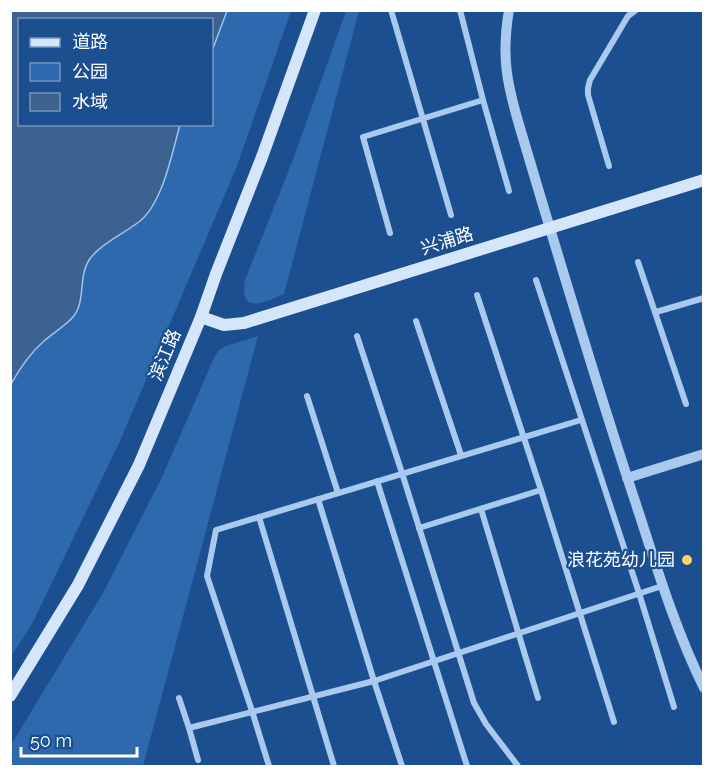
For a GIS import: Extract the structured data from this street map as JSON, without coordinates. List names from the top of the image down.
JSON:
{
  "streets": {
    "main road": ["兴浦路", "滨江路"]
  },
  "crossings": [
    ["兴浦路", "滨江路"]
  ],
  "places": ["浪花苑幼儿园"],
  "legend": ["道路", "公园", "水域"],
  "scale_bar": "50 m"
}
